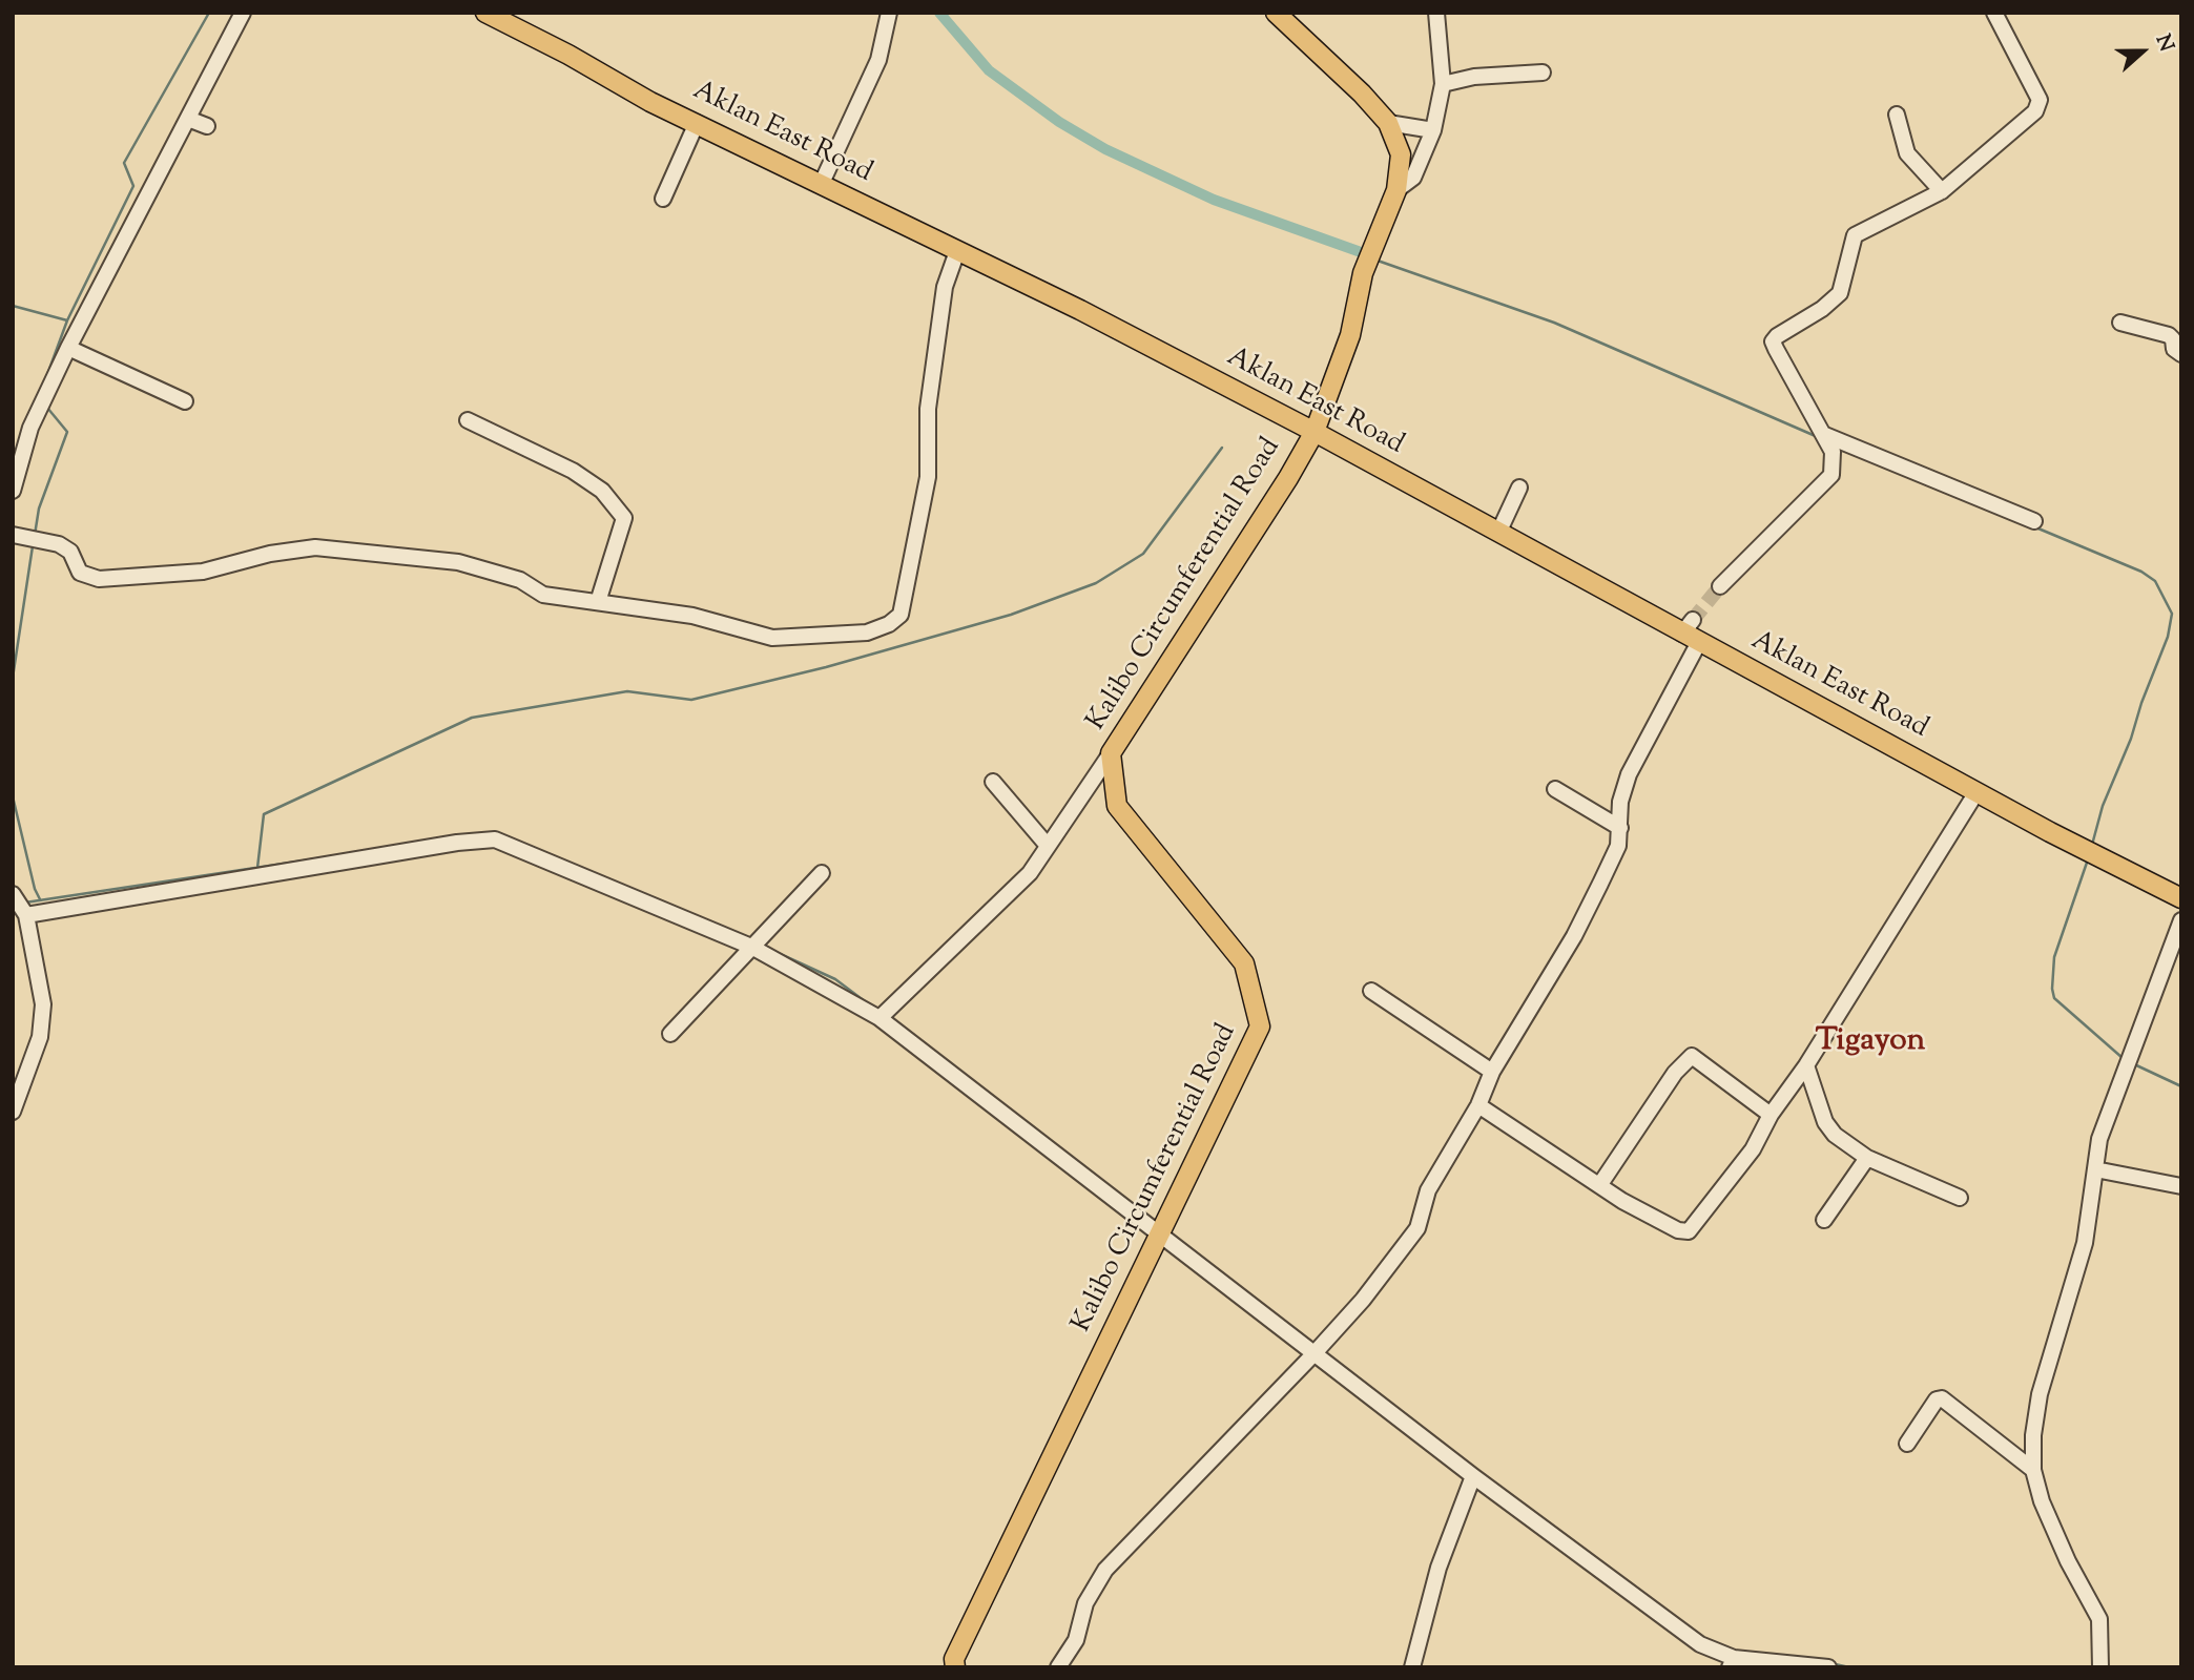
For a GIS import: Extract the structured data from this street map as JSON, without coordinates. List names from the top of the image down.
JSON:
{
  "streets": {
    "main road": ["Aklan East Road", "Kalibo Circumferential Road"]
  },
  "crossings": [
    ["Aklan East Road", "Kalibo Circumferential Road"]
  ],
  "districts": ["Tigayon"],
  "north": "right"
}
